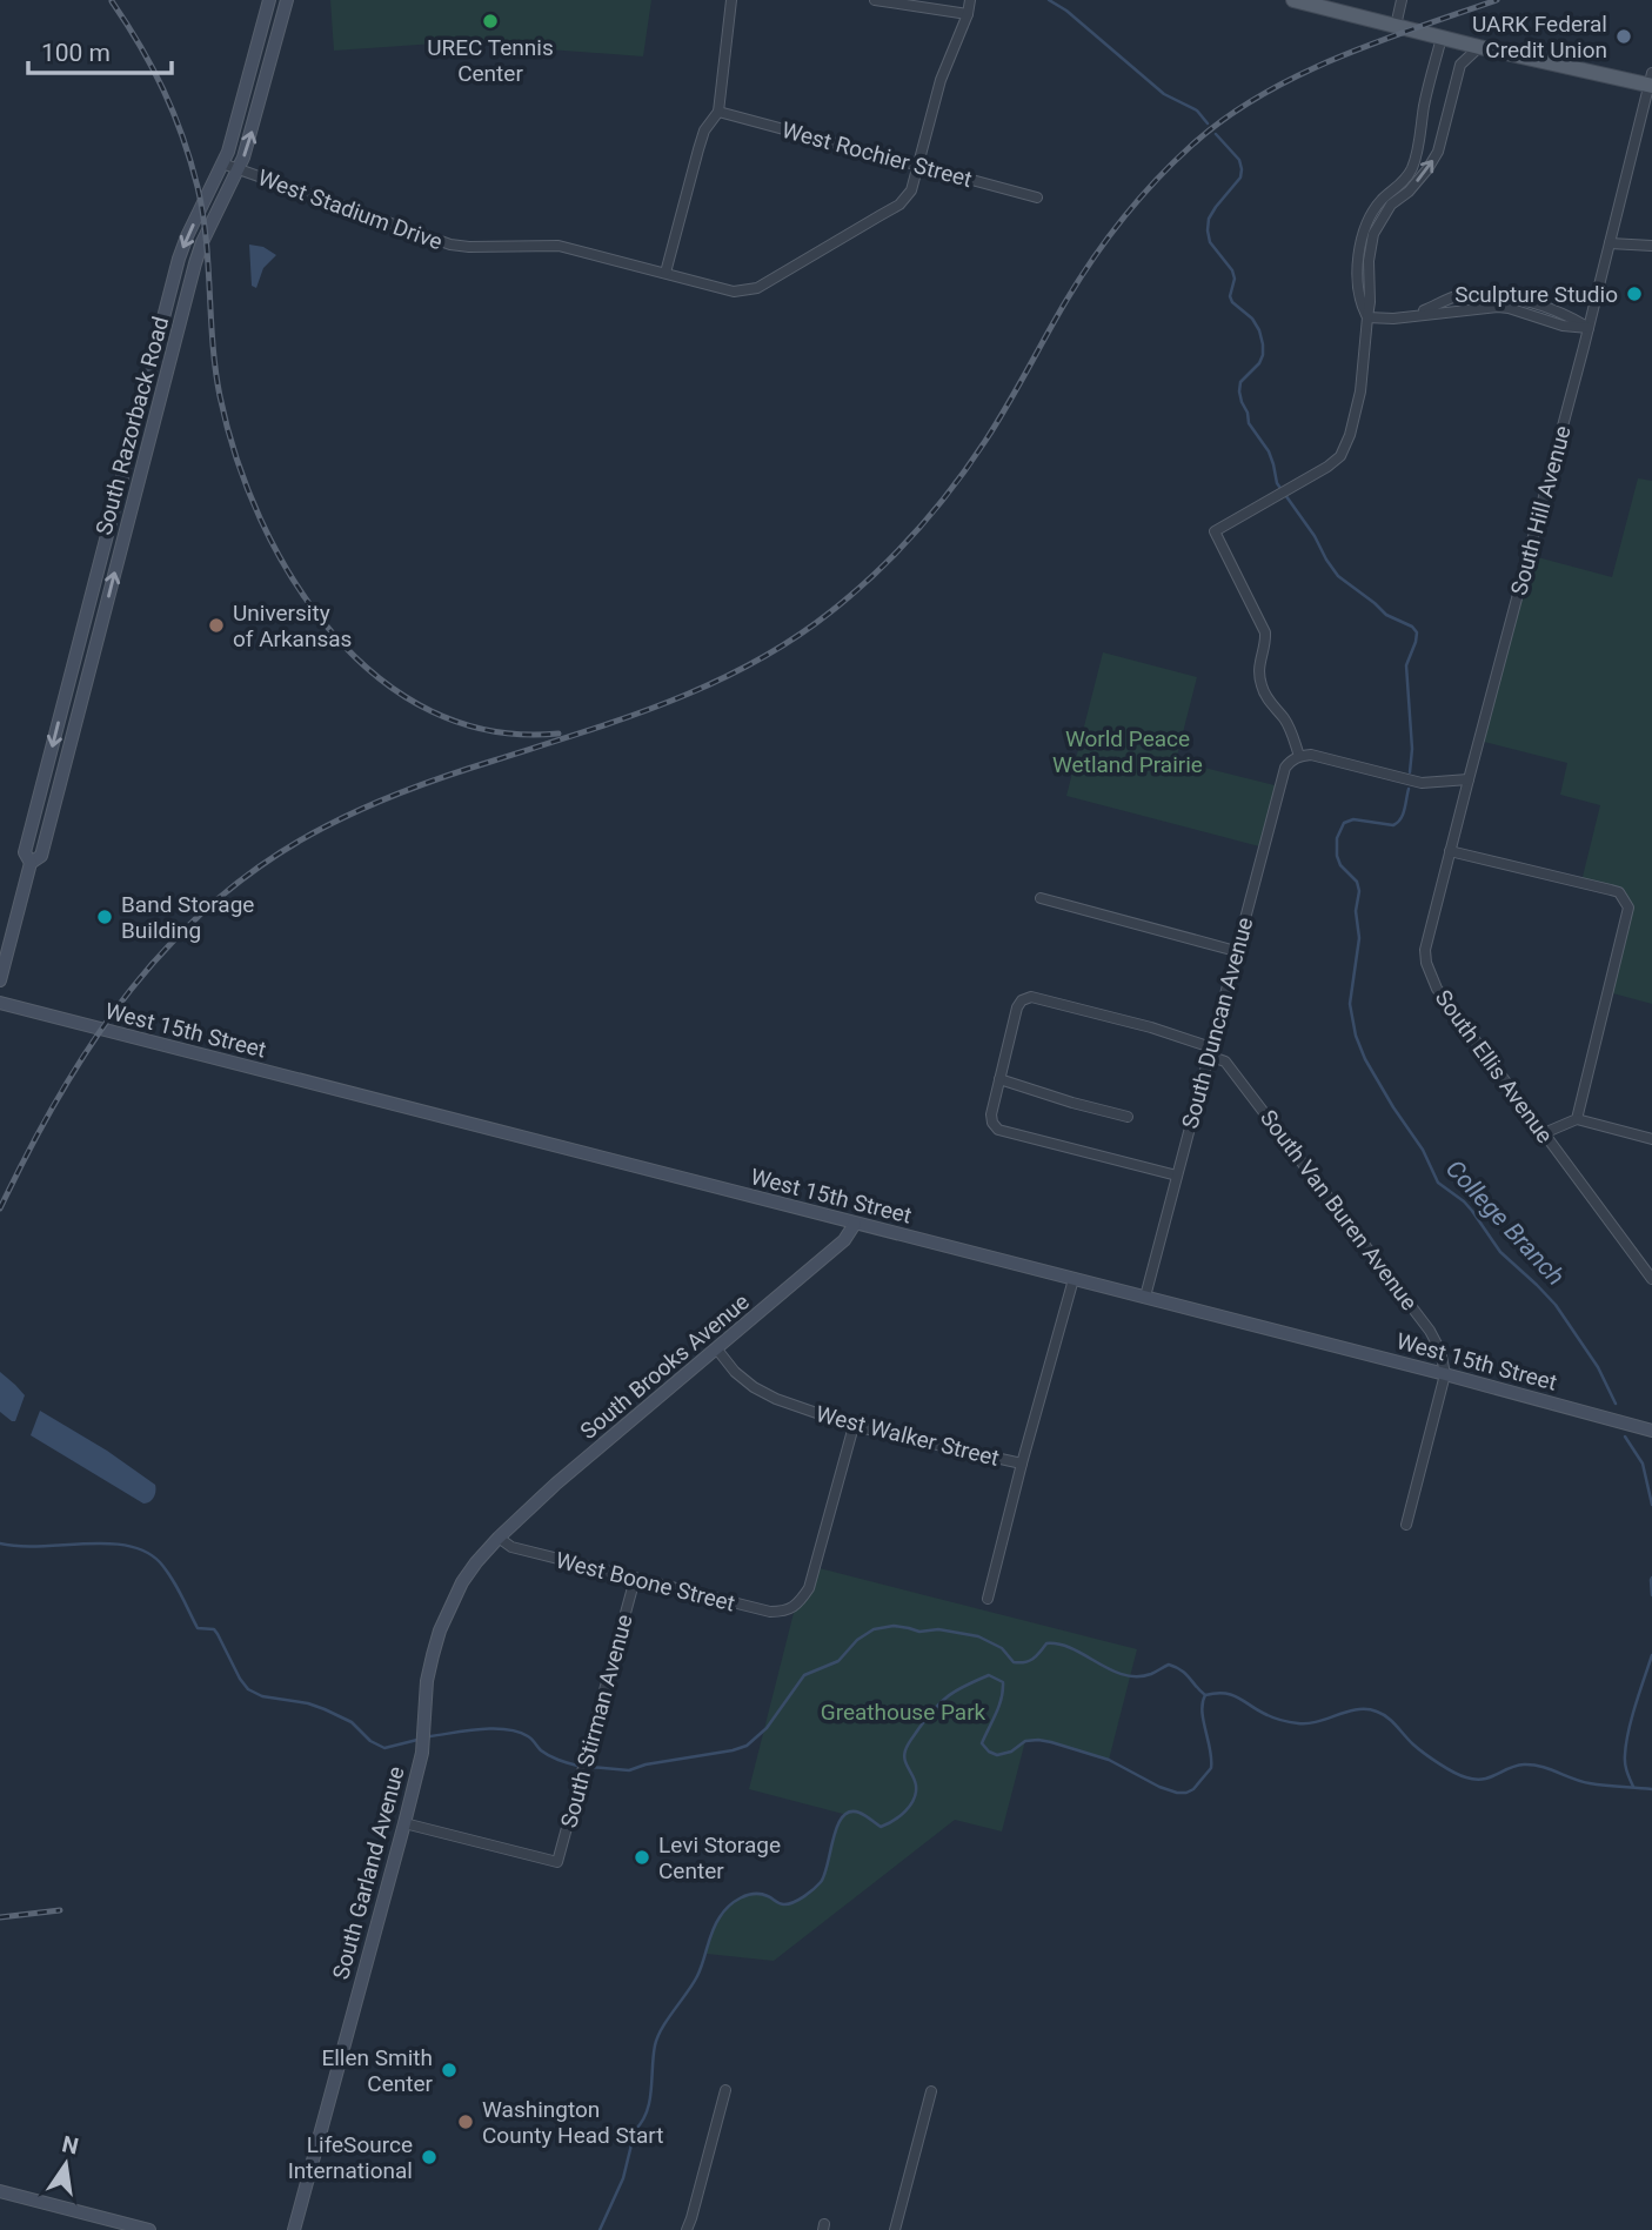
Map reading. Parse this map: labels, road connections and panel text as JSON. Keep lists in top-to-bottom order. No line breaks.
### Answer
{"streets":{"main road":["South Razorback Road","West 15th Street","South Brooks Avenue","South Garland Avenue"],"street":["West Rochier Street","West Stadium Drive","South Hill Avenue","South Duncan Avenue","South Ellis Avenue","South Van Buren Avenue","West Walker Street","West Boone Street","South Stirman Avenue"]},"crossings":[["West Rochier Street","West Stadium Drive"],["West Stadium Drive","South Razorback Road"],["South Hill Avenue","South Ellis Avenue"],["South Duncan Avenue","West 15th Street"],["South Duncan Avenue","South Van Buren Avenue"],["West 15th Street","South Van Buren Avenue"],["West 15th Street","South Brooks Avenue"],["South Brooks Avenue","West Walker Street"],["South Brooks Avenue","West Boone Street"],["South Brooks Avenue","South Garland Avenue"],["West Walker Street","West Boone Street"],["West Boone Street","South Stirman Avenue"],["West Boone Street","South Garland Avenue"],["South Stirman Avenue","South Garland Avenue"]],"water":["College Branch"],"parks":["World Peace Wetland Prairie","Greathouse Park"],"places":["UREC Tennis Center","UARK Federal Credit Union","Sculpture Studio","University of Arkansas","Band Storage Building","Levi Storage Center","Ellen Smith Center","Washington County Head Start","LifeSource International"],"scale_bar":"100 m","north":"top"}
